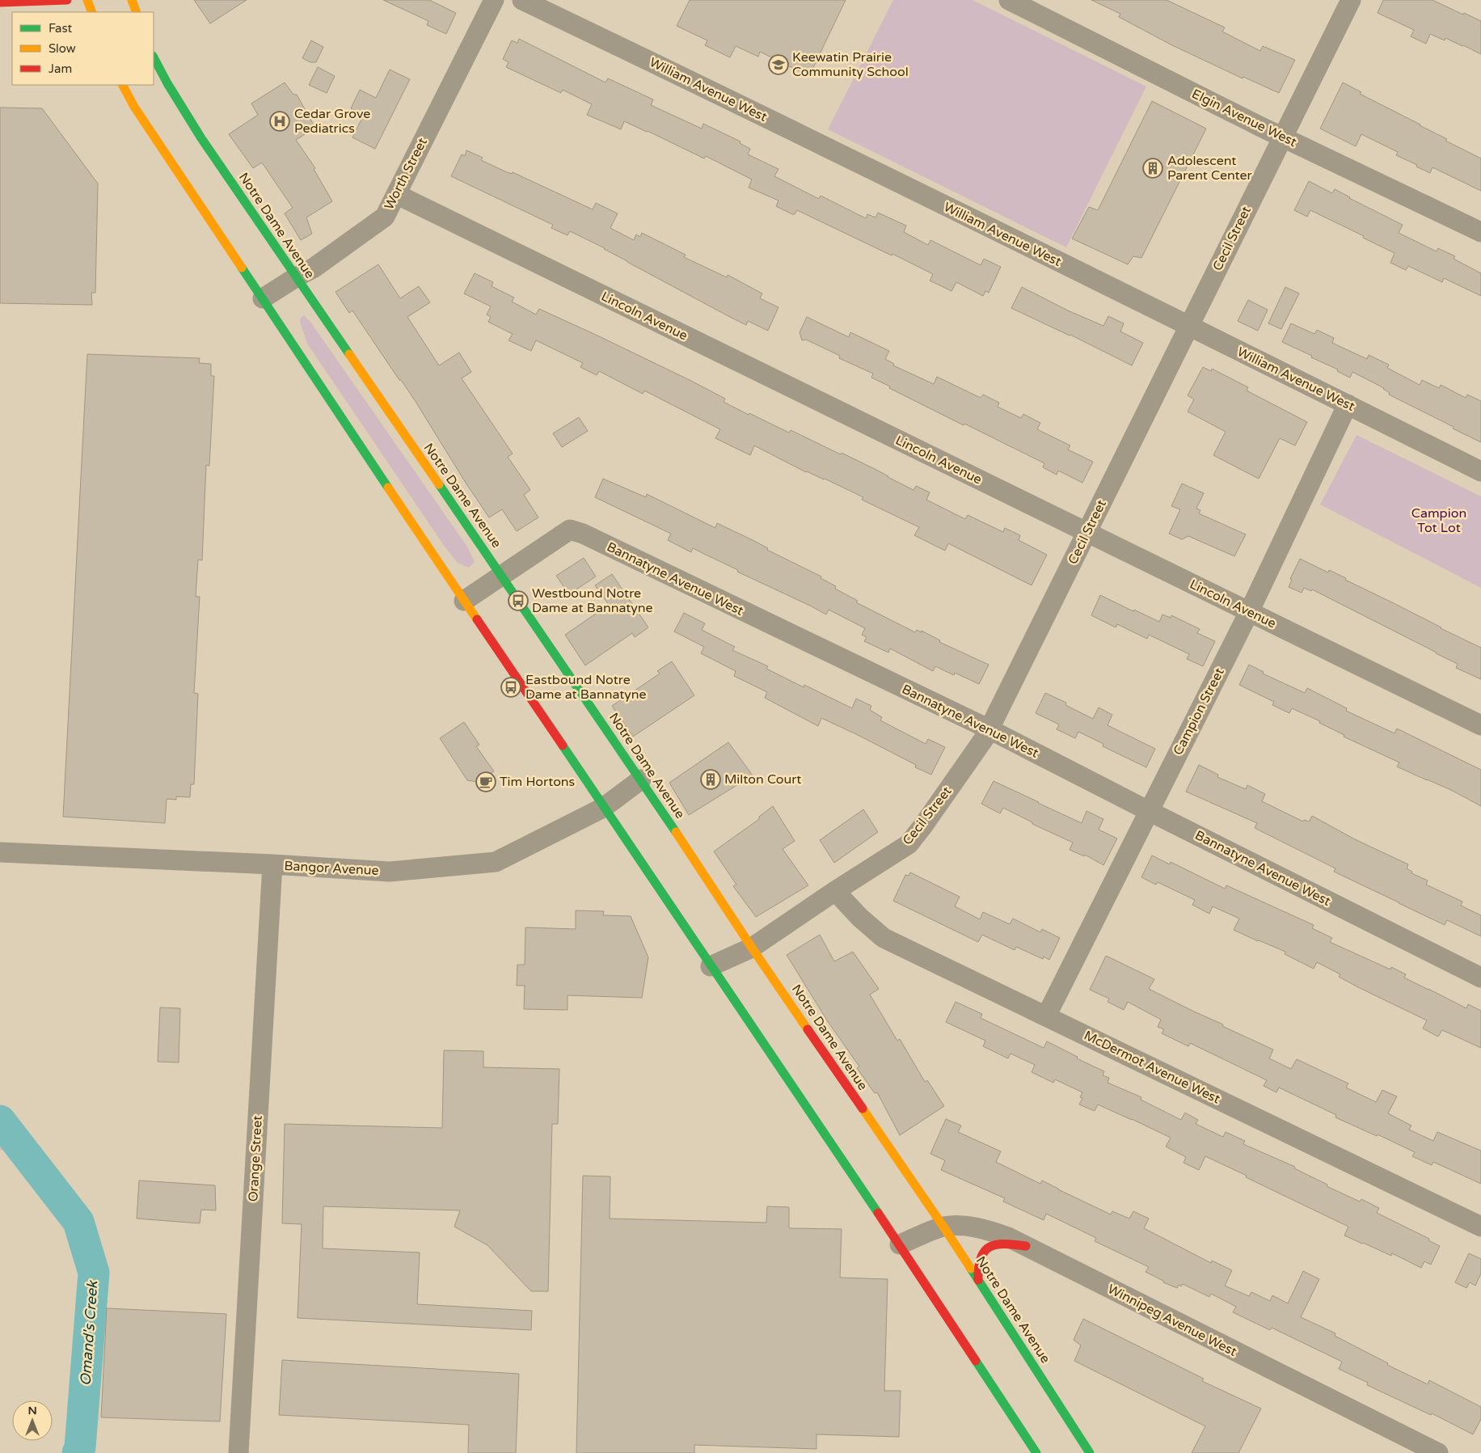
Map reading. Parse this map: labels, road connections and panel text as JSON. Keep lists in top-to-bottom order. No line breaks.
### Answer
{"streets":{"main road":["Notre Dame Avenue"],"street":["William Avenue West","Elgin Avenue West","Worth Street","Cecil Street","Lincoln Avenue","Bannatyne Avenue West","Campion Street","Bangor Avenue","McDermot Avenue West","Orange Street","Winnipeg Avenue West"]},"crossings":[["William Avenue West","Cecil Street"],["William Avenue West","Campion Street"],["Elgin Avenue West","Cecil Street"],["Worth Street","Notre Dame Avenue"],["Worth Street","Lincoln Avenue"],["Notre Dame Avenue","Cecil Street"],["Notre Dame Avenue","Bannatyne Avenue West"],["Notre Dame Avenue","Bangor Avenue"],["Notre Dame Avenue","Winnipeg Avenue West"],["Cecil Street","Lincoln Avenue"],["Cecil Street","Bannatyne Avenue West"],["Cecil Street","McDermot Avenue West"],["Lincoln Avenue","Campion Street"],["Bannatyne Avenue West","Campion Street"],["Campion Street","McDermot Avenue West"],["Bangor Avenue","Orange Street"]],"water":["Omand's Creek"],"parks":["Campion Tot Lot"],"places":{"school or university":["Keewatin Prairie Community School"],"hospital":["Cedar Grove Pediatrics"],"building":["Adolescent Parent Center","Milton Court"],"bus stop":["Westbound Notre Dame at Bannatyne","Eastbound Notre Dame at Bannatyne"],"cafe":["Tim Hortons"]},"legend":["Fast","Slow","Jam"],"north":"top"}
